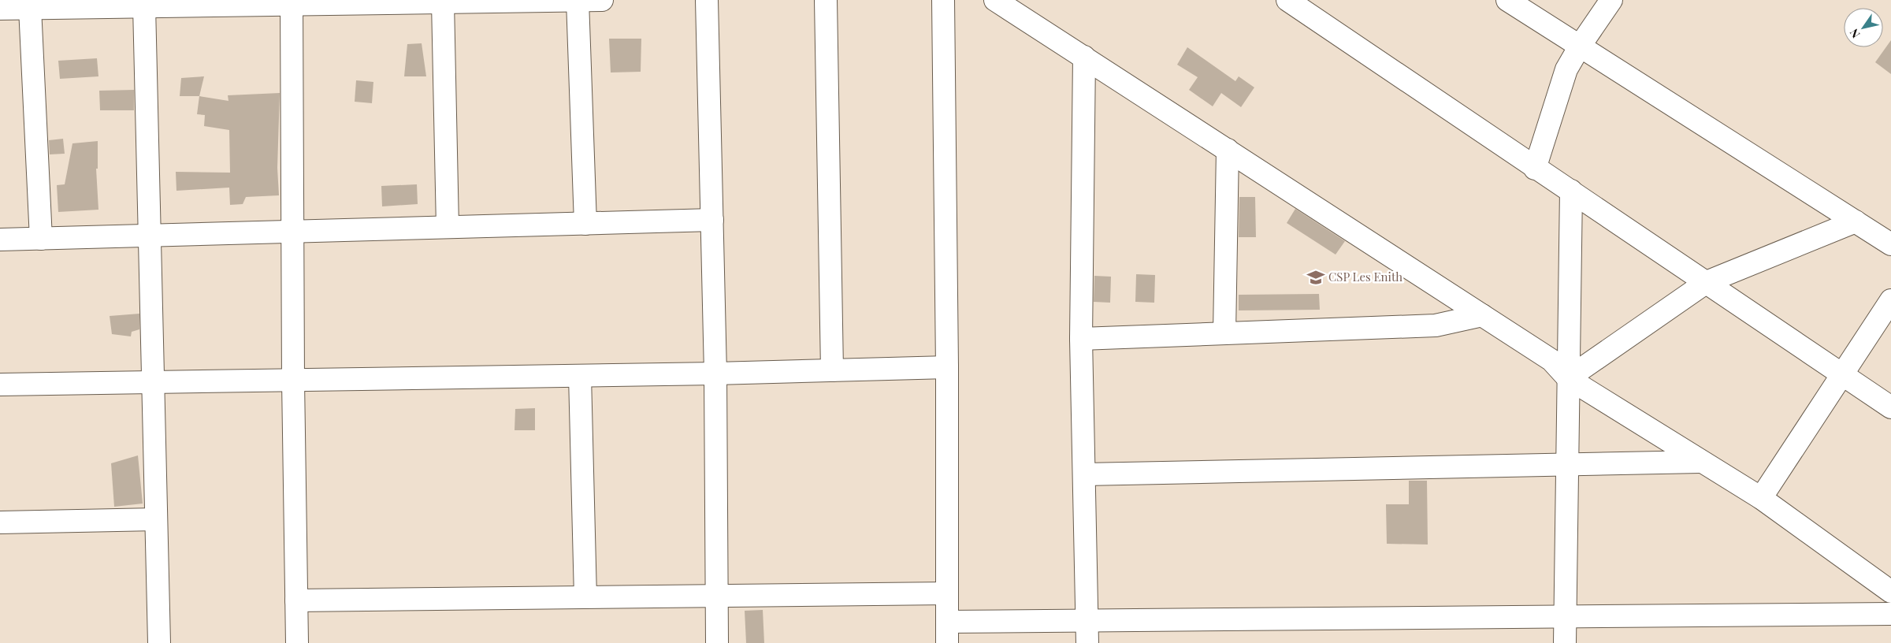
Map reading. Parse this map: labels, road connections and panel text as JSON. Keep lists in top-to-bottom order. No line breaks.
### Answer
{"places":{"school or university":["CSP Les Enith"]},"north":"bottom left"}
